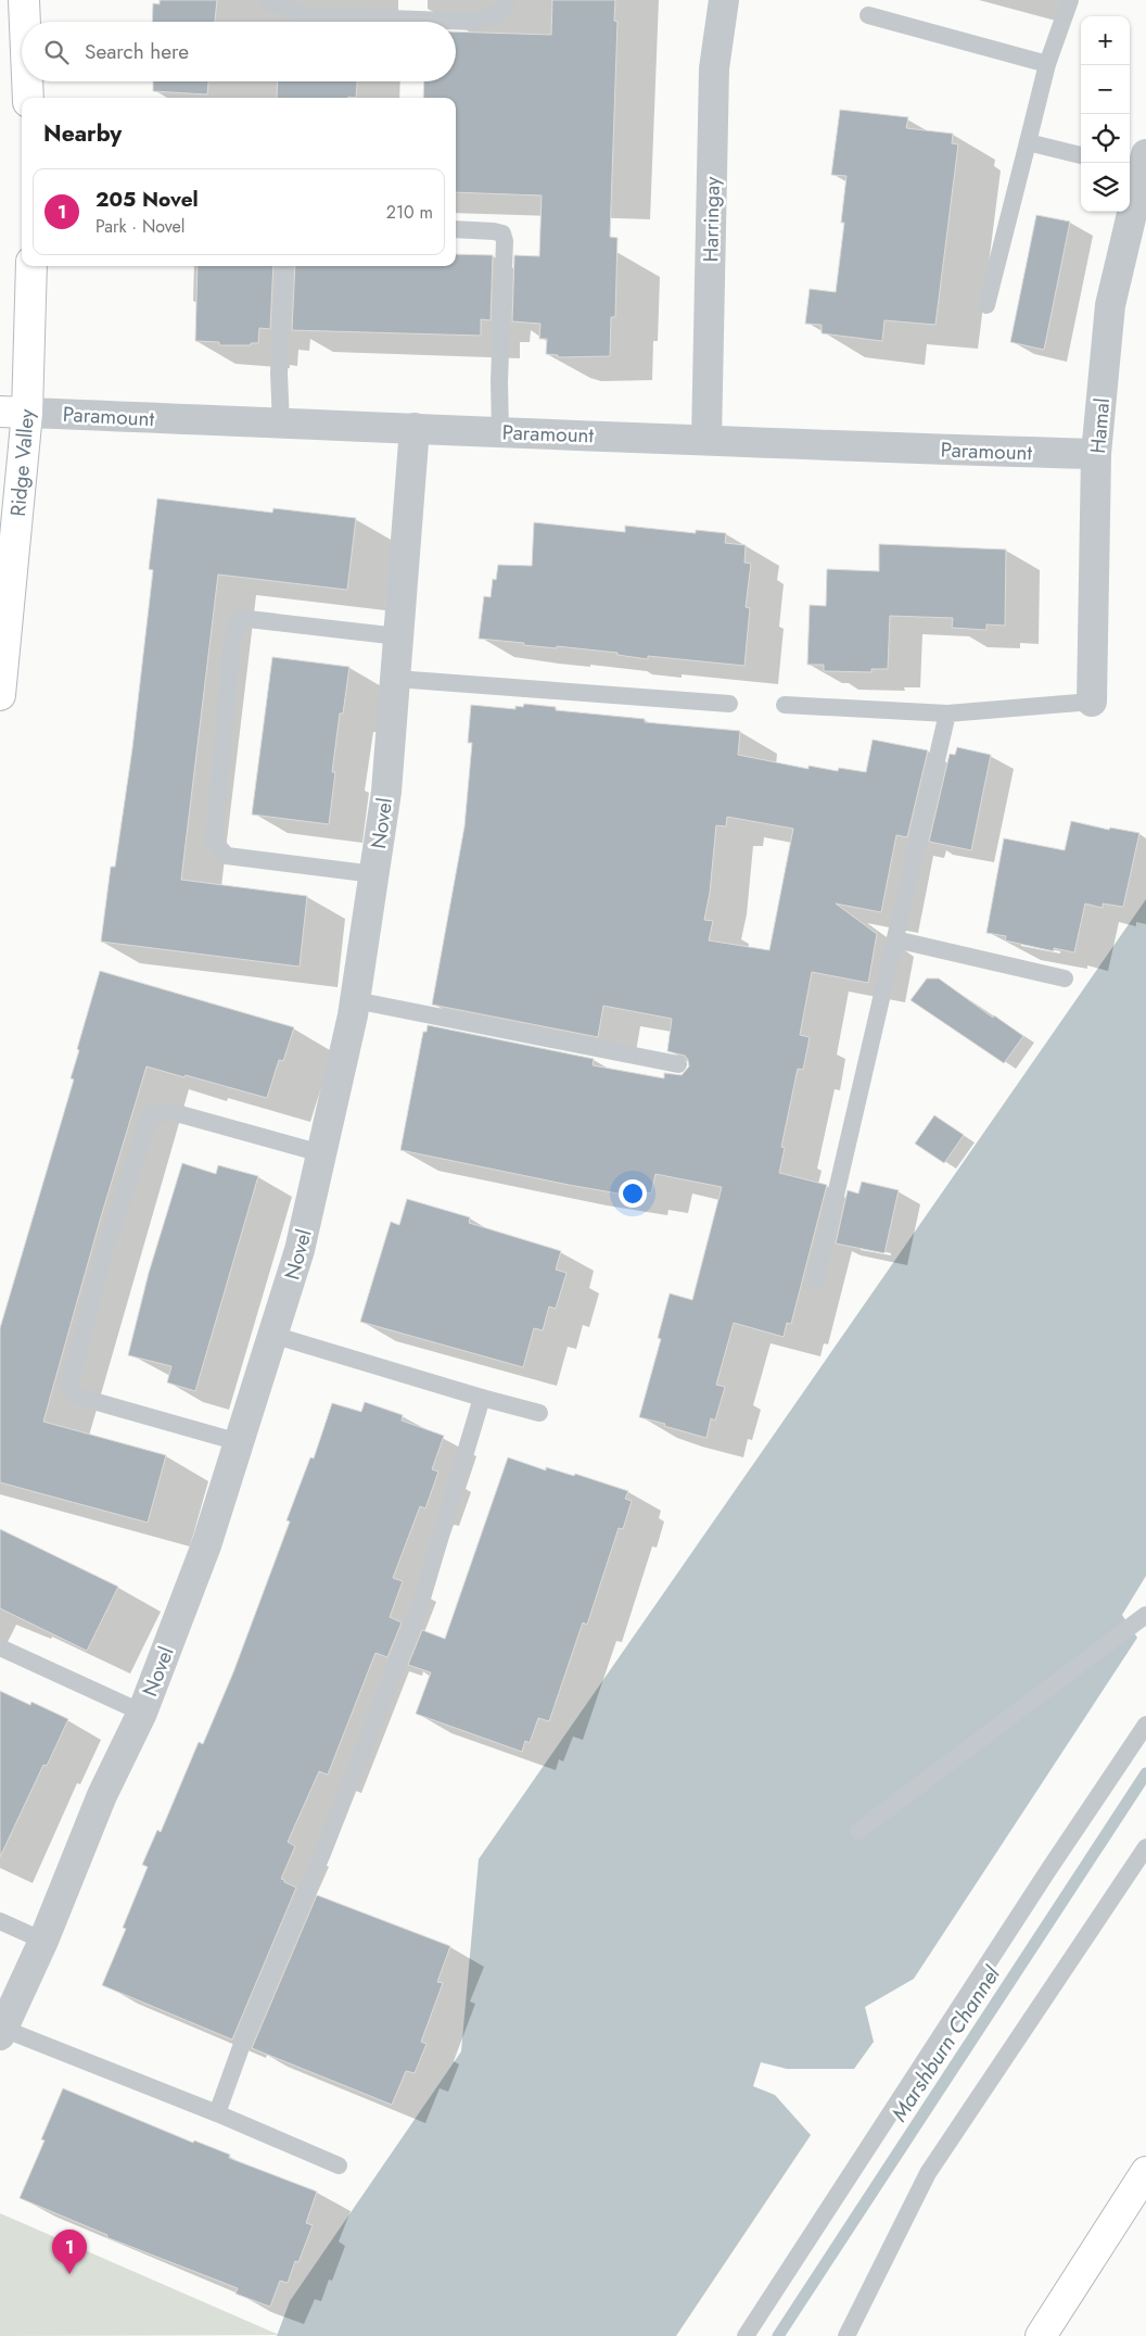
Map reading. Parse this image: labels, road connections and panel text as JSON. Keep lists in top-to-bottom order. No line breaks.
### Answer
{"streets":{"main road":["Ridge Valley"],"street":["Harringay","Paramount","Hamal","Novel"]},"crossings":[["Harringay","Paramount"],["Paramount","Hamal"],["Paramount","Ridge Valley"],["Paramount","Novel"]],"water":["Marshburn Channel"],"page":{"map_buttons":["+","−"],"search":"Search here","heading":"Nearby","list":[{"mark":"1","name":"205 Novel","note":"Park · Novel","value":"210 m"}],"pins":"1"}}
